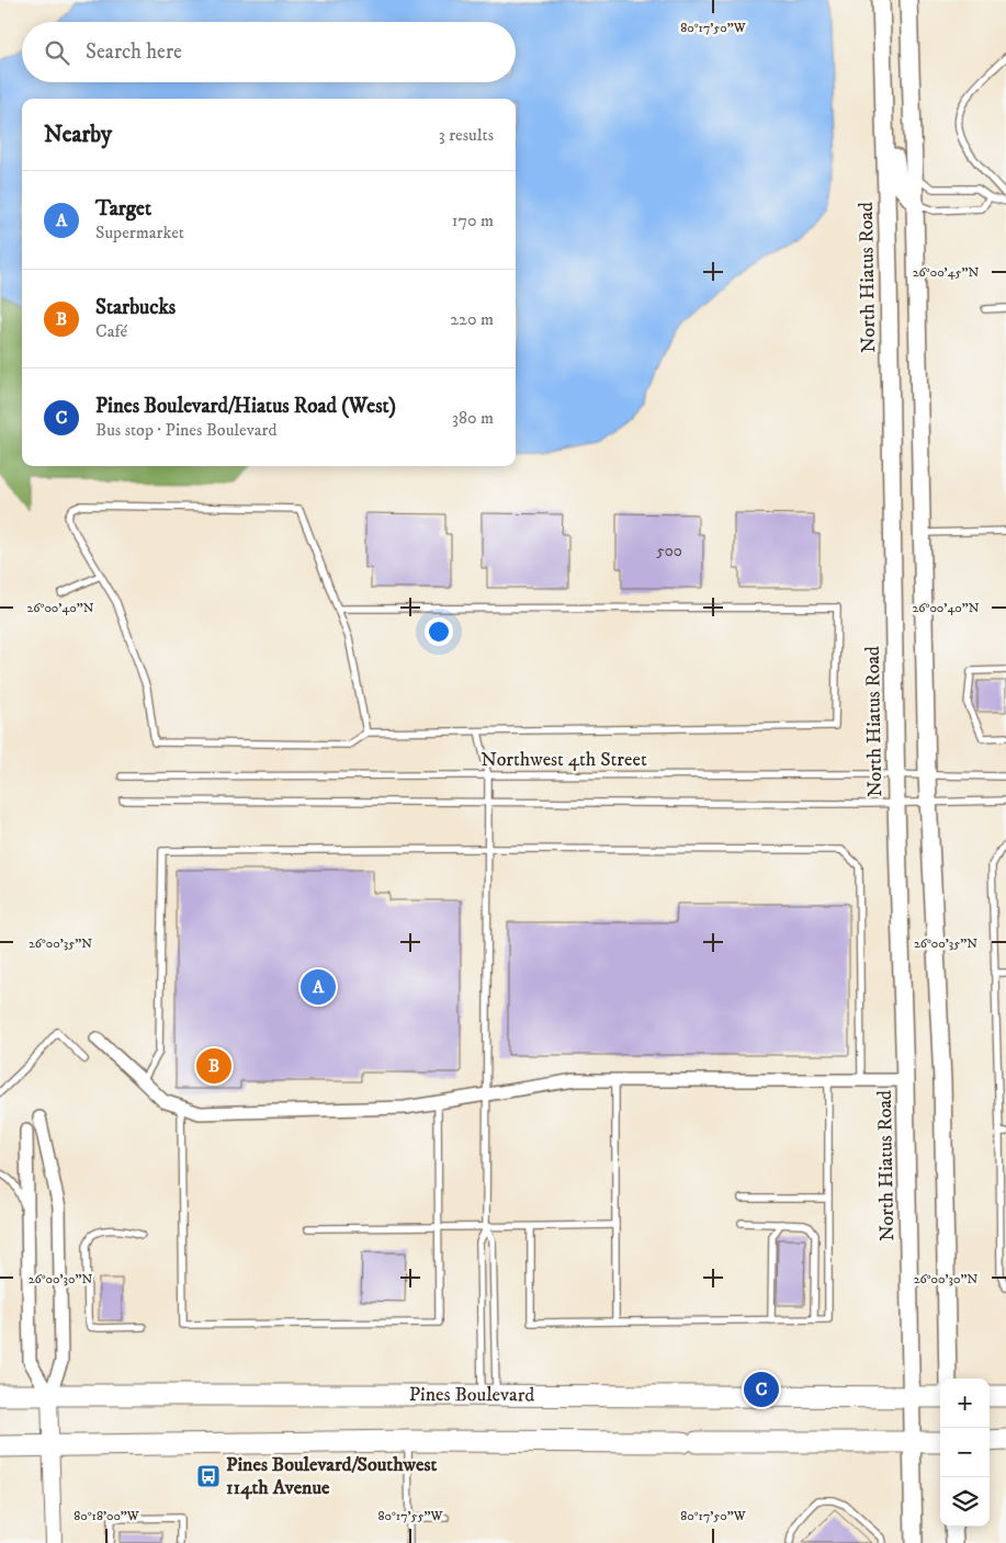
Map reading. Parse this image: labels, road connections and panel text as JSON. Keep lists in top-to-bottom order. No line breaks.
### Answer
{"streets":{"highway":["Pines Boulevard"],"main road":["North Hiatus Road"],"lane":["Northwest 4th Street"]},"crossings":[["North Hiatus Road","Northwest 4th Street"],["North Hiatus Road","Pines Boulevard"]],"places":{"bus stop":["Pines Boulevard/Southwest 114th Avenue"]},"house_numbers":["500"],"page":{"search":"Search here","heading":["Nearby","3 results"],"list":[{"mark":"A","name":"Target","note":"Supermarket","value":"170 m"},{"mark":"B","name":"Starbucks","note":"Café","value":"220 m"},{"mark":"C","name":"Pines Boulevard/Hiatus Road (West)","note":"Bus stop · Pines Boulevard","value":"380 m"}],"pins":["A","B","C"],"map_buttons":["+","−"]},"coordinates":["80°17'50\"W","26°00'45\"N","26°00'40\"N","26°00'35\"N","26°00'30\"N","80°18'00\"W","80°17'55\"W"]}
